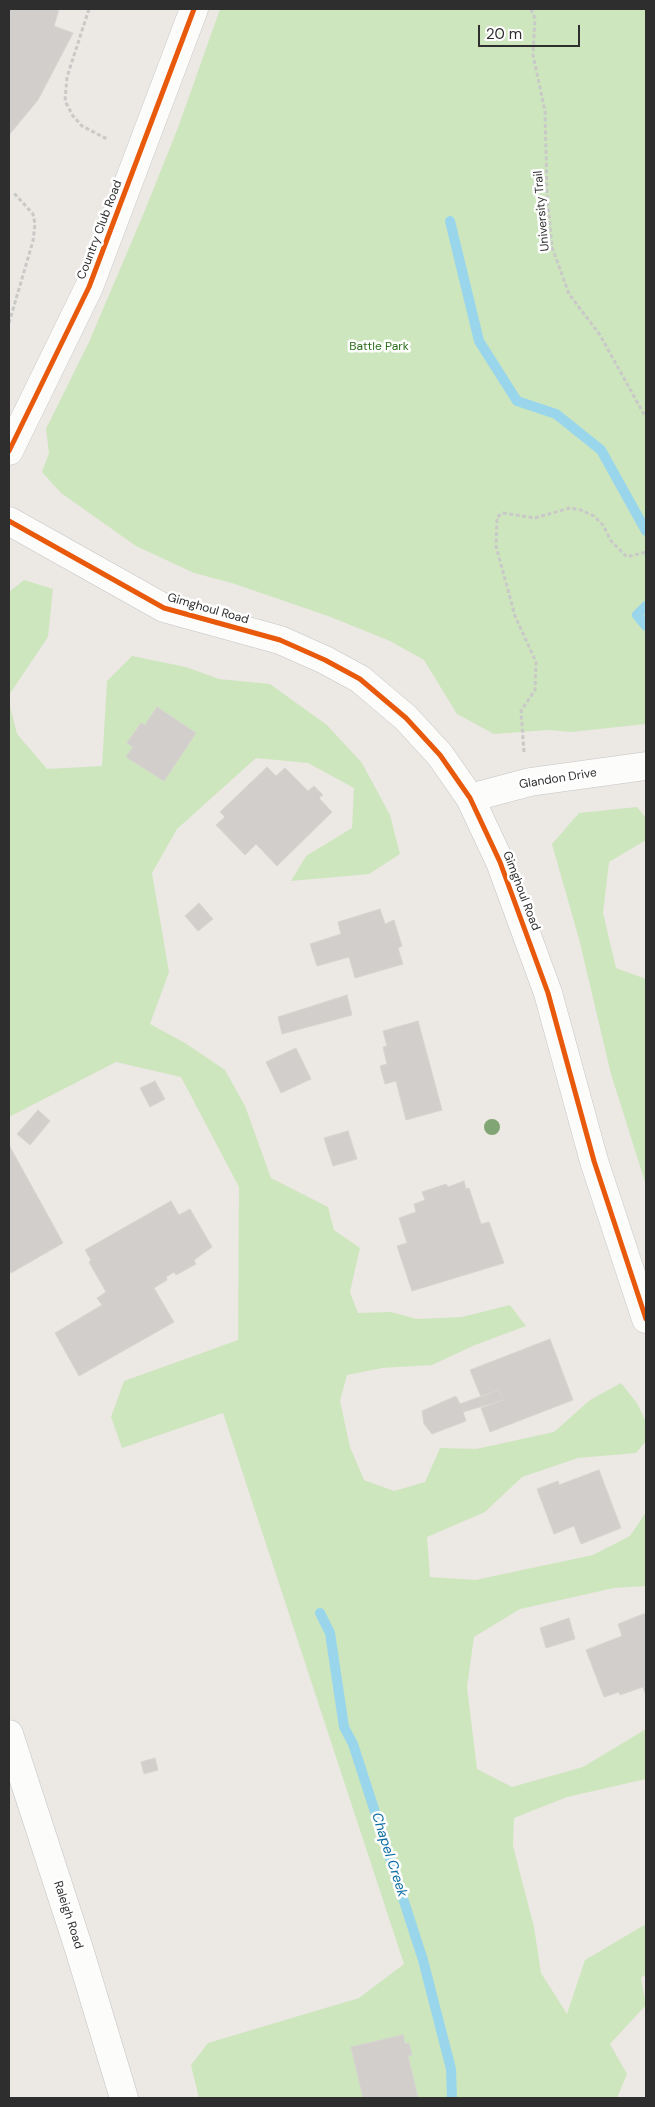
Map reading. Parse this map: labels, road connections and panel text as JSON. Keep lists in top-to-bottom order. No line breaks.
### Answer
{"streets":{"street":["Country Club Road","Gimghoul Road","Glandon Drive","Raleigh Road"],"path":["University Trail"]},"crossings":[["Gimghoul Road","Glandon Drive"]],"water":["Chapel Creek"],"parks":["Battle Park"],"scale_bar":"20 m"}
